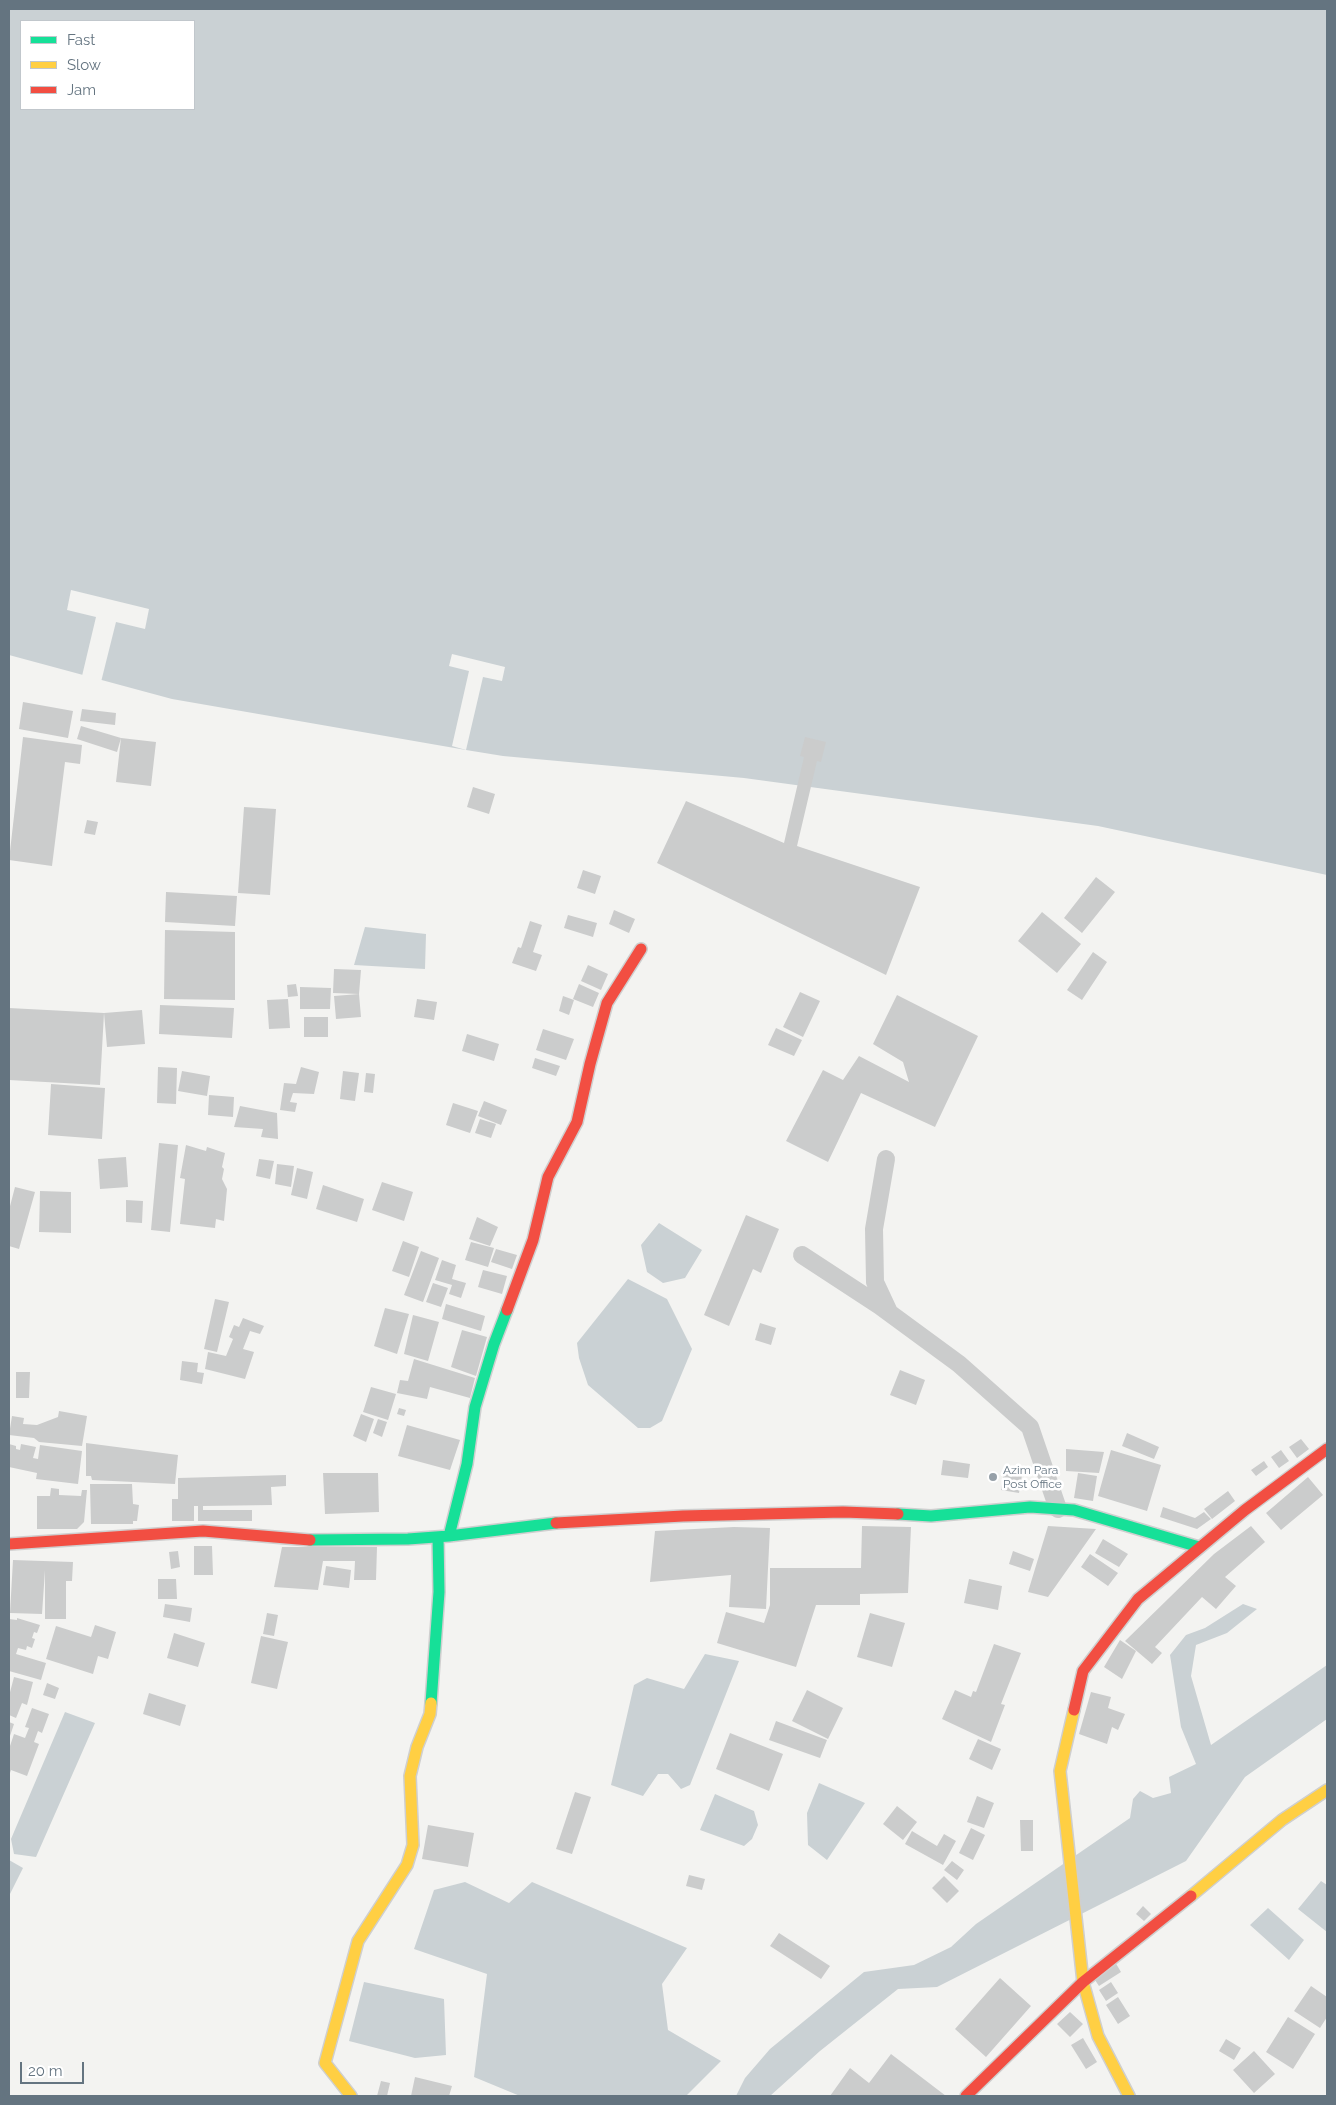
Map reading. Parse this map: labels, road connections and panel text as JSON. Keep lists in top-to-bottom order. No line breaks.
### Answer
{"places":["Azim Para Post Office"],"legend":["Fast","Slow","Jam"],"scale_bar":"20 m"}
